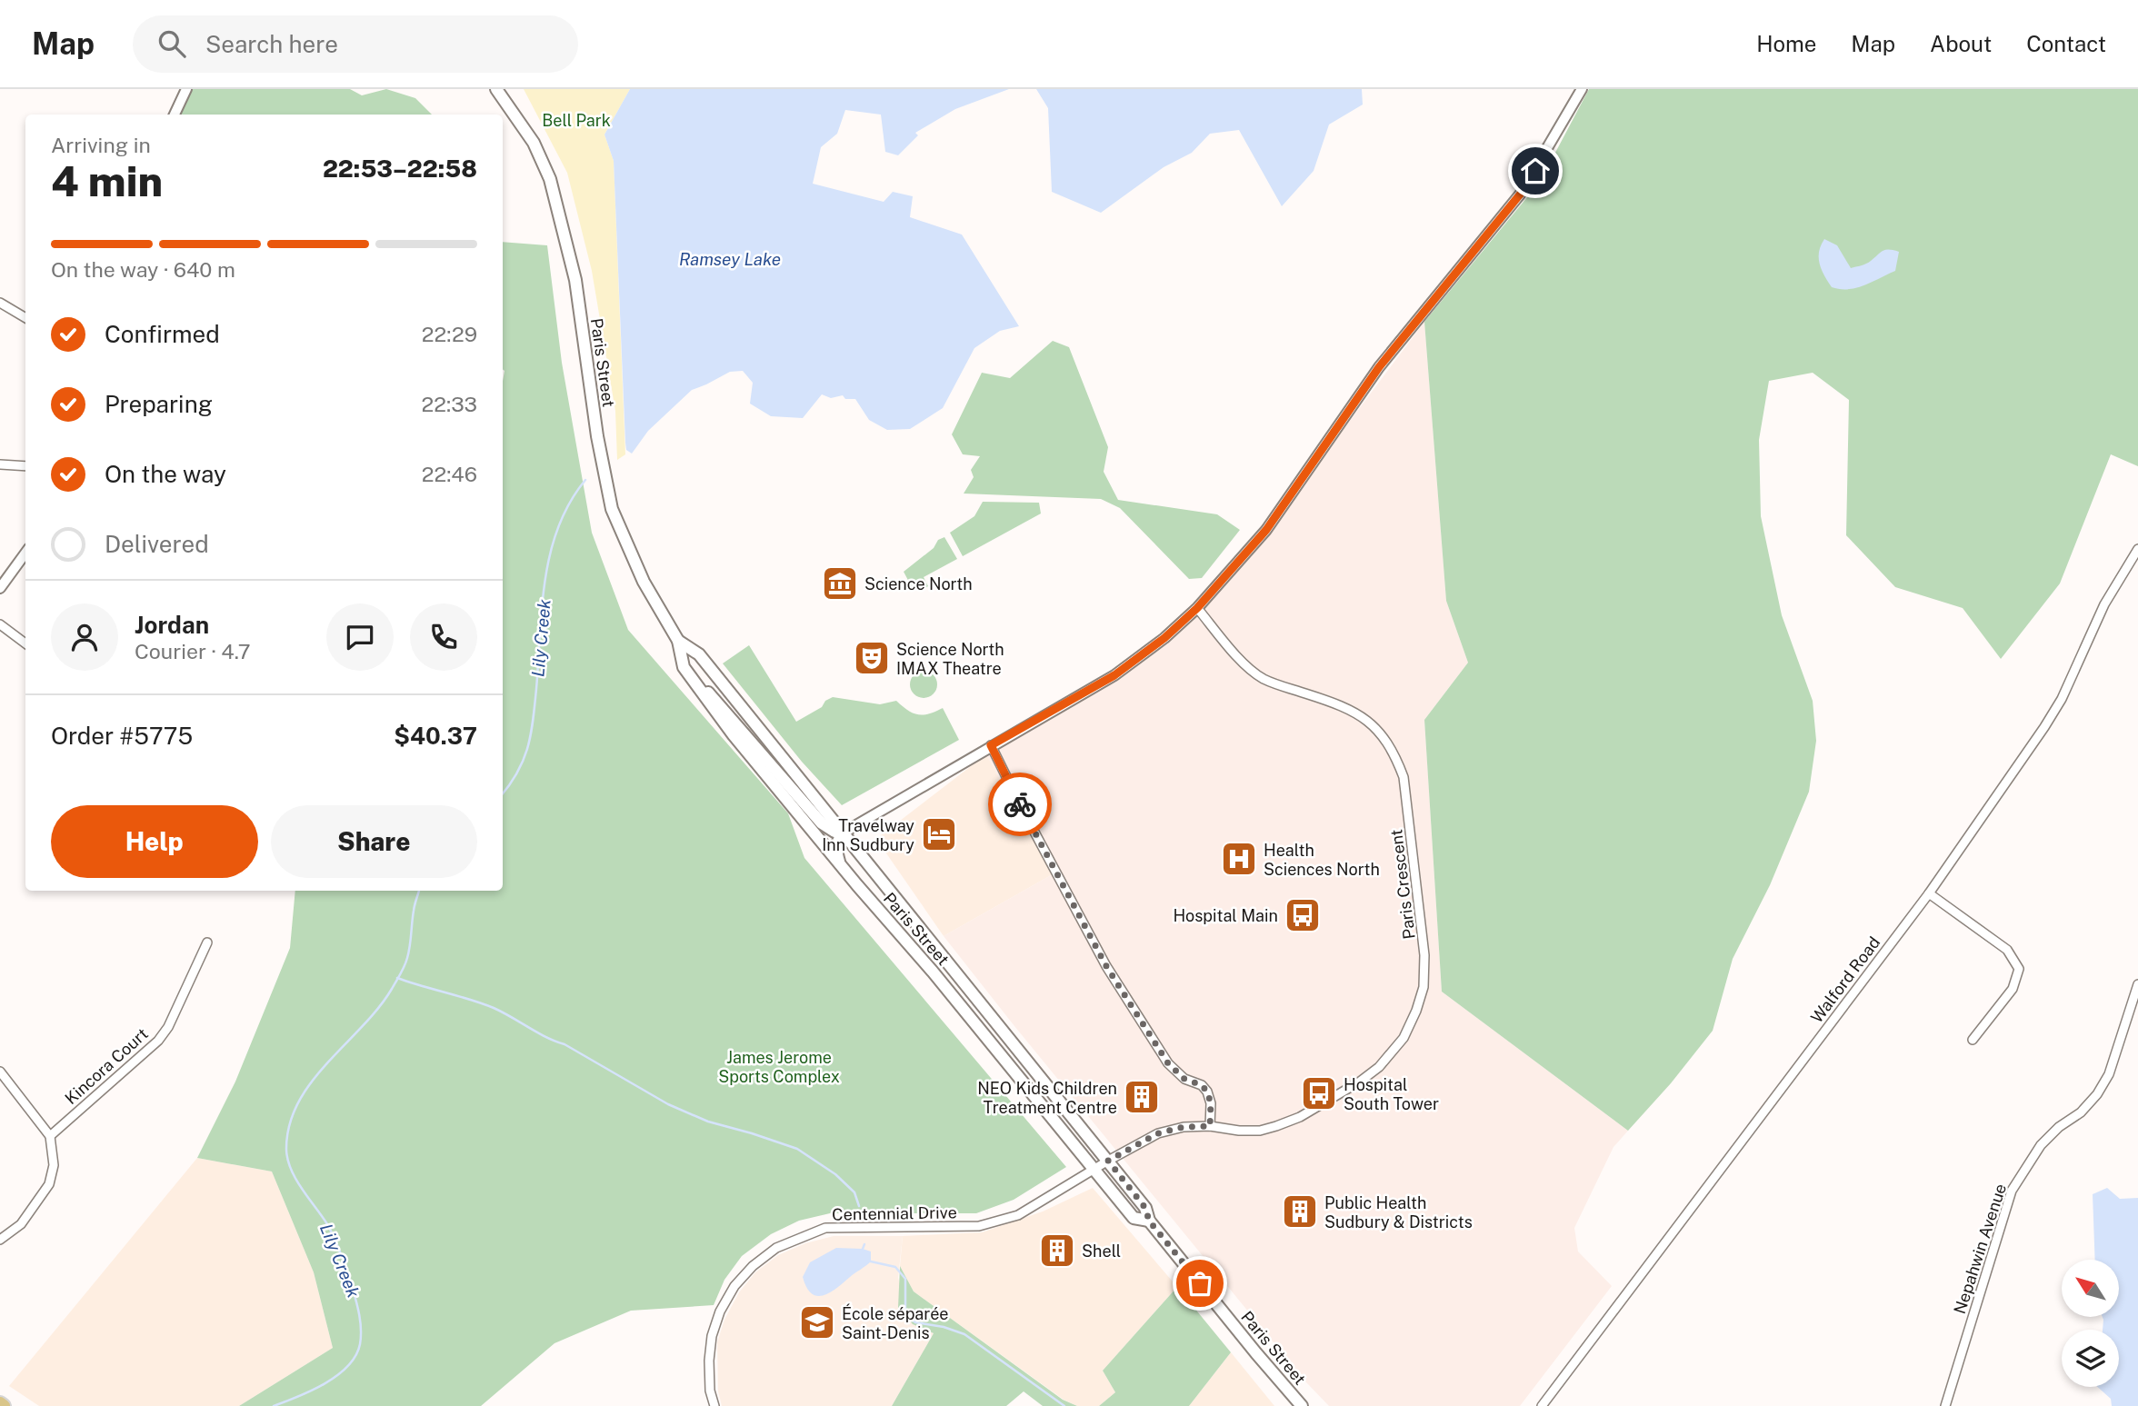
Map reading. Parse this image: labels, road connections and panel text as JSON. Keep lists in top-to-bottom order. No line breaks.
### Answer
{"streets":{"main road":["Paris Street"],"street":["Paris Crescent","Walford Road","Kincora Court","Centennial Drive","Nepahwin Avenue"]},"crossings":[["Paris Street","Paris Crescent"],["Paris Street","Centennial Drive"],["Paris Crescent","Centennial Drive"]],"water":["Ramsey Lake","Lily Creek"],"parks":["Bell Park","James Jerome Sports Complex"],"places":{"museum":["Science North"],"theatre":["Science North IMAX Theatre"],"hotel":["Travelway Inn Sudbury"],"hospital":["Health Sciences North"],"bus stop":["Hospital Main","Hospital South Tower"],"building":["NEO Kids Children Treatment Centre","Public Health Sudbury & Districts","Shell"],"school or university":["École séparée Saint-Denis"]},"north":"top left","page":{"header":"Map","search":"Search here","nav":["Home","Map","About","Contact"],"heading":["4 min","Arriving in","22:53–22:58"],"panel":["Jordan","Courier · 4.7","Order #5775","$40.37"],"bar":"On the way · 640 m","list":[["Confirmed","22:29"],["Preparing","22:33"],["On the way","22:46"],"Delivered"],"buttons":["Help","Share"]}}
